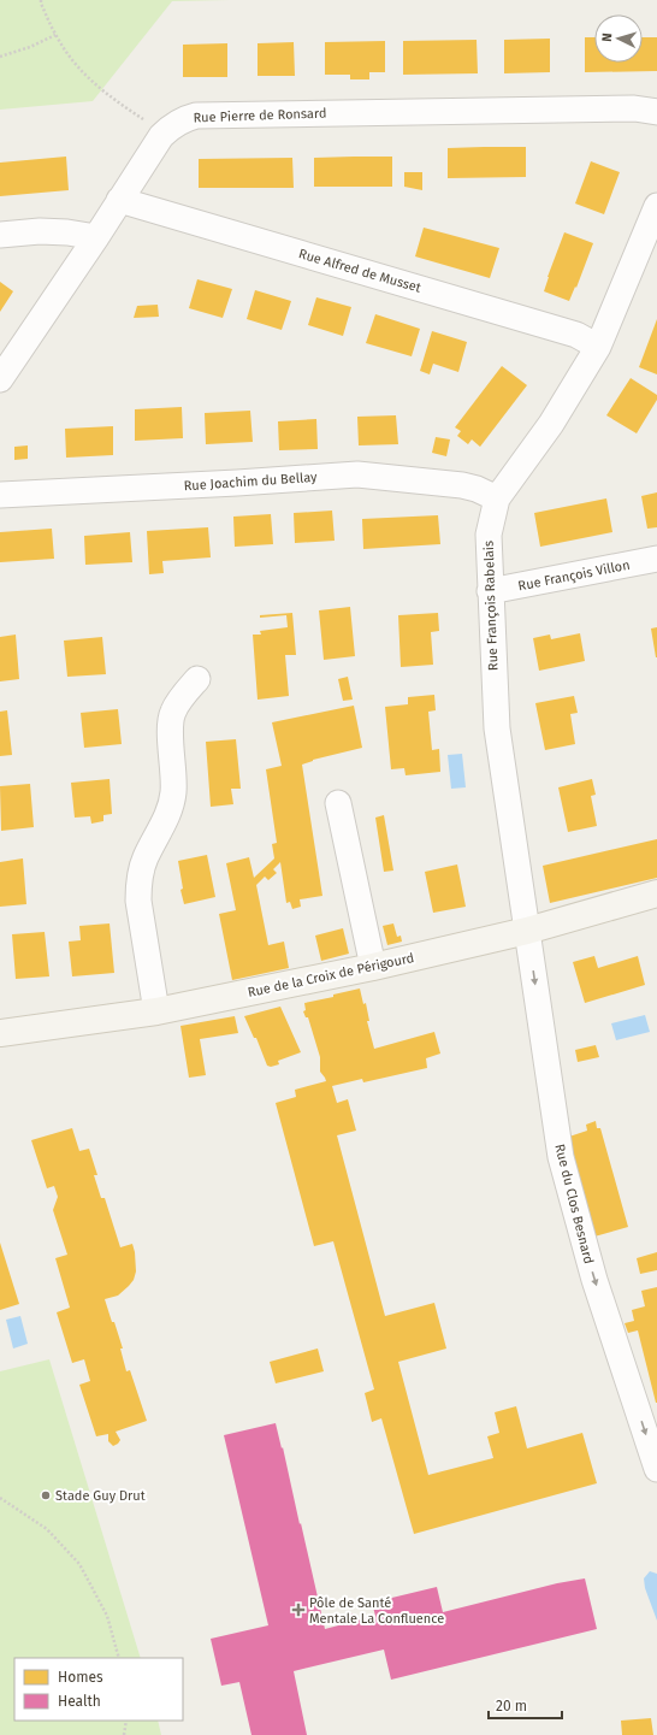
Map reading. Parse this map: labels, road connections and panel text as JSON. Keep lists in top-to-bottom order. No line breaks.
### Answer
{"streets":{"street":["Rue Pierre de Ronsard","Rue Alfred de Musset","Rue Joachim du Bellay","Rue François Villon","Rue François Rabelais","Rue de la Croix de Périgourd","Rue du Clos Besnard"]},"crossings":[["Rue Pierre de Ronsard","Rue Alfred de Musset"],["Rue Alfred de Musset","Rue François Rabelais"],["Rue Joachim du Bellay","Rue François Rabelais"],["Rue François Villon","Rue François Rabelais"],["Rue François Rabelais","Rue de la Croix de Périgourd"],["Rue François Rabelais","Rue du Clos Besnard"],["Rue de la Croix de Périgourd","Rue du Clos Besnard"]],"one_way":["Rue du Clos Besnard"],"places":{"other":["Stade Guy Drut"],"health":["Pôle de Santé Mentale La Confluence"]},"legend":["Homes","Health"],"scale_bar":"20 m","north":"left"}
